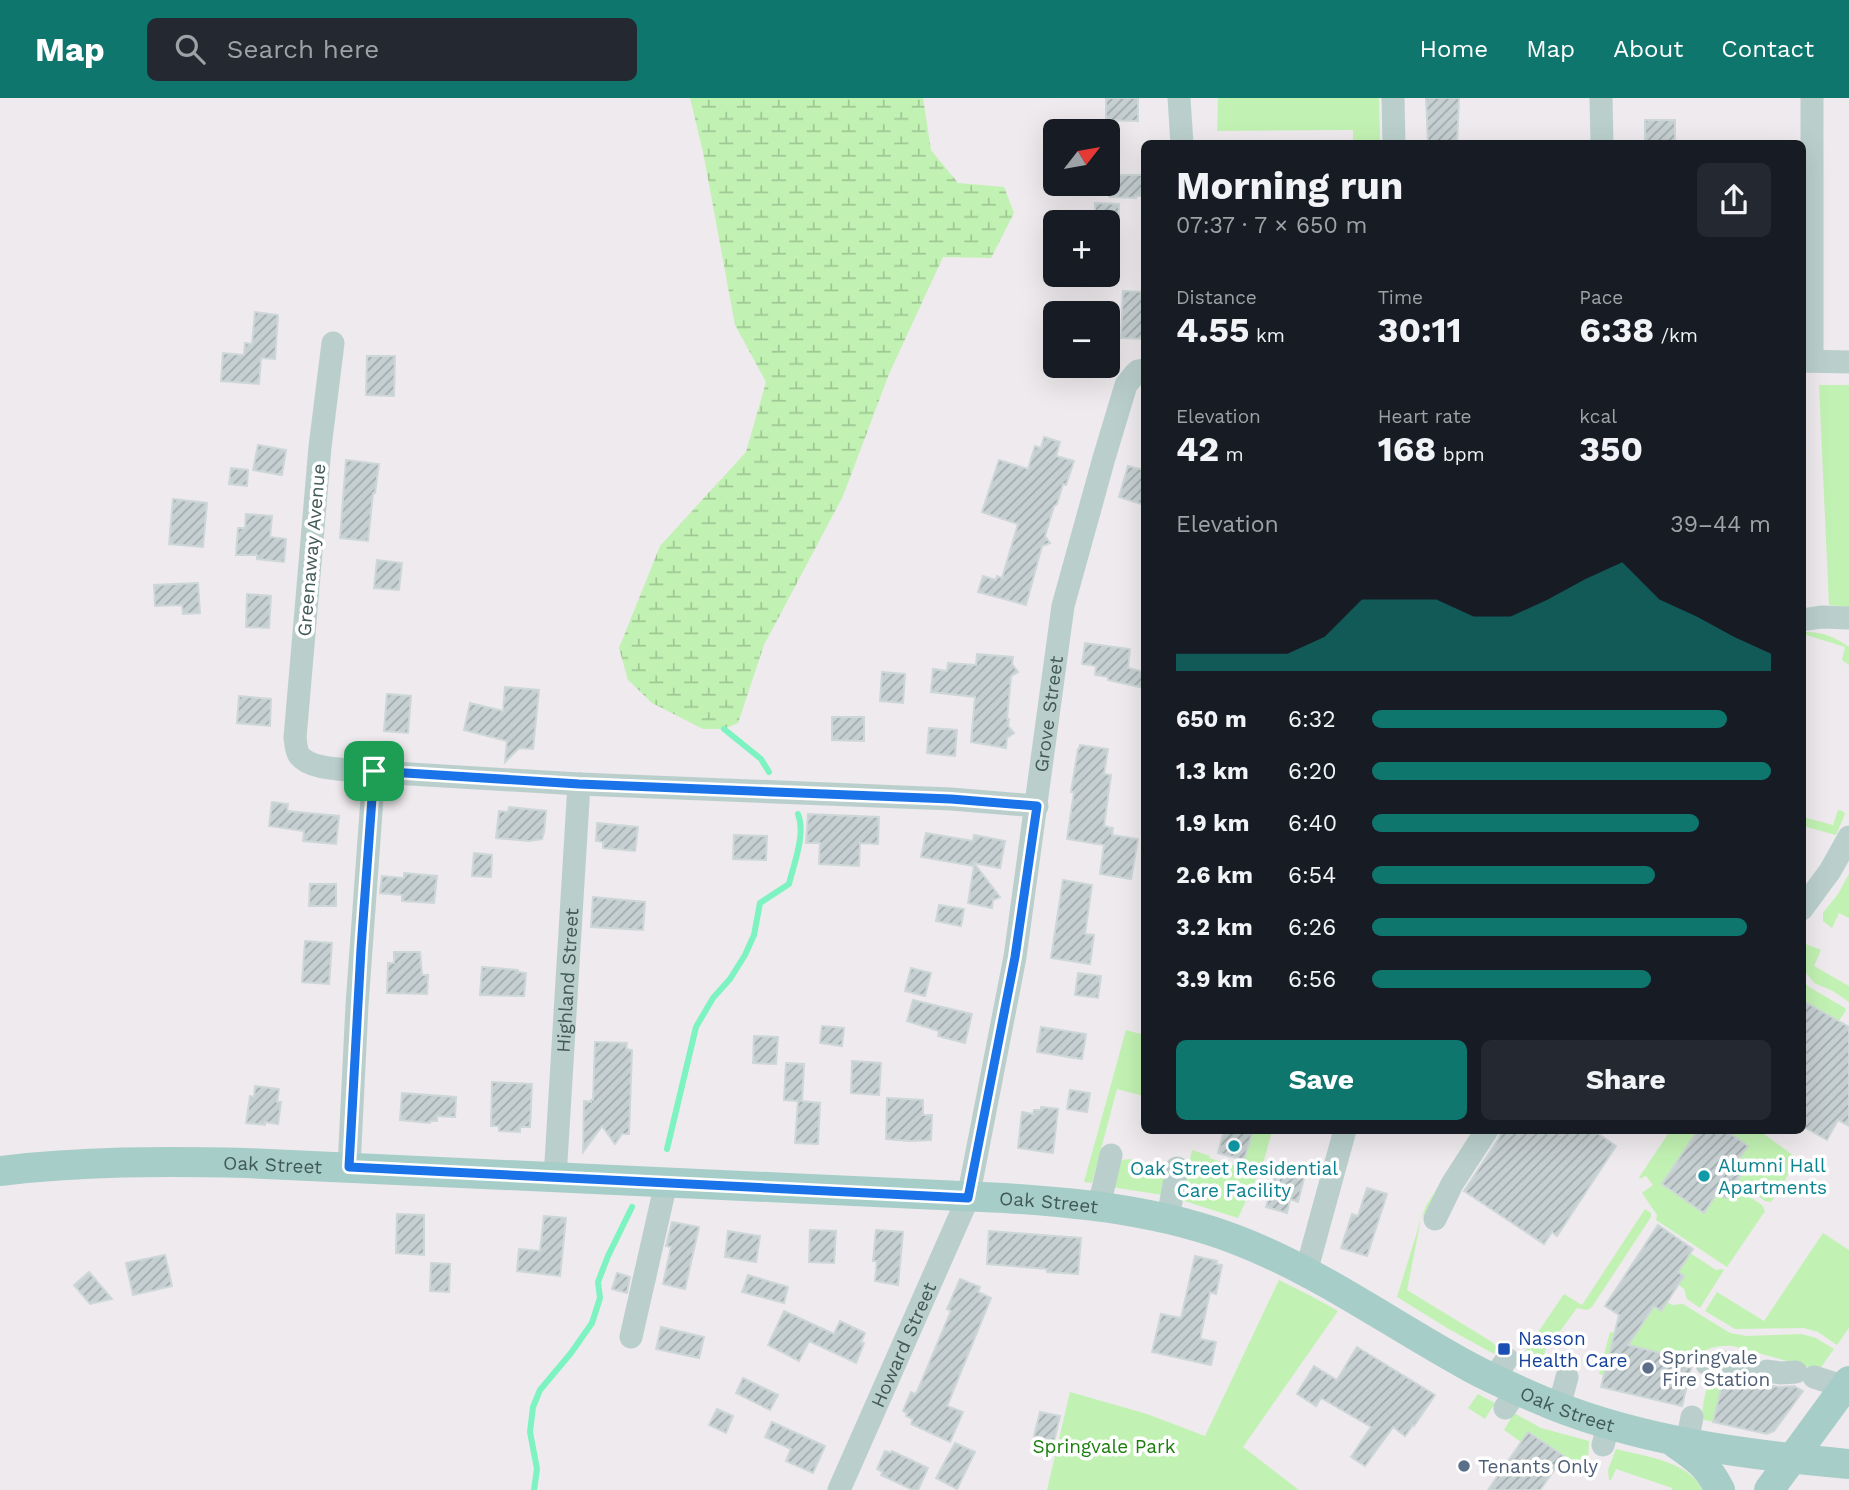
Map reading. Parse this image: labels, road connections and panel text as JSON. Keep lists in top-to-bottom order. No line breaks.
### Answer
{"streets":{"main road":["Oak Street"],"street":["Greenaway Avenue","Grove Street","Highland Street","Howard Street"]},"crossings":[["Grove Street","Oak Street"],["Grove Street","Howard Street"],["Highland Street","Oak Street"],["Oak Street","Howard Street"]],"parks":["Springvale Park"],"places":{"other":["Oak Street Residential Care Facility","Alumni Hall Apartments","Springvale Fire Station","Tenants Only"],"transit":["Nasson Health Care"]},"north":"top right","page":{"header":"Map","search":"Search here","nav":["Home","Map","About","Contact"],"map_buttons":["+","−"],"heading":["Morning run","07:37 · 7 × 650 m"],"stats":[["Distance","4.55 km"],["Time","30:11"],["Pace","6:38 /km"],["Elevation","42 m"],["Heart rate","168 bpm"],["kcal","350"]],"chart":["Elevation","39–44 m"],"list":[{"name":"650 m","note":"6:32"},{"name":"1.3 km","note":"6:20"},{"name":"1.9 km","note":"6:40"},{"name":"2.6 km","note":"6:54"},{"name":"3.2 km","note":"6:26"},{"name":"3.9 km","note":"6:56"}],"buttons":["Save","Share"]}}
